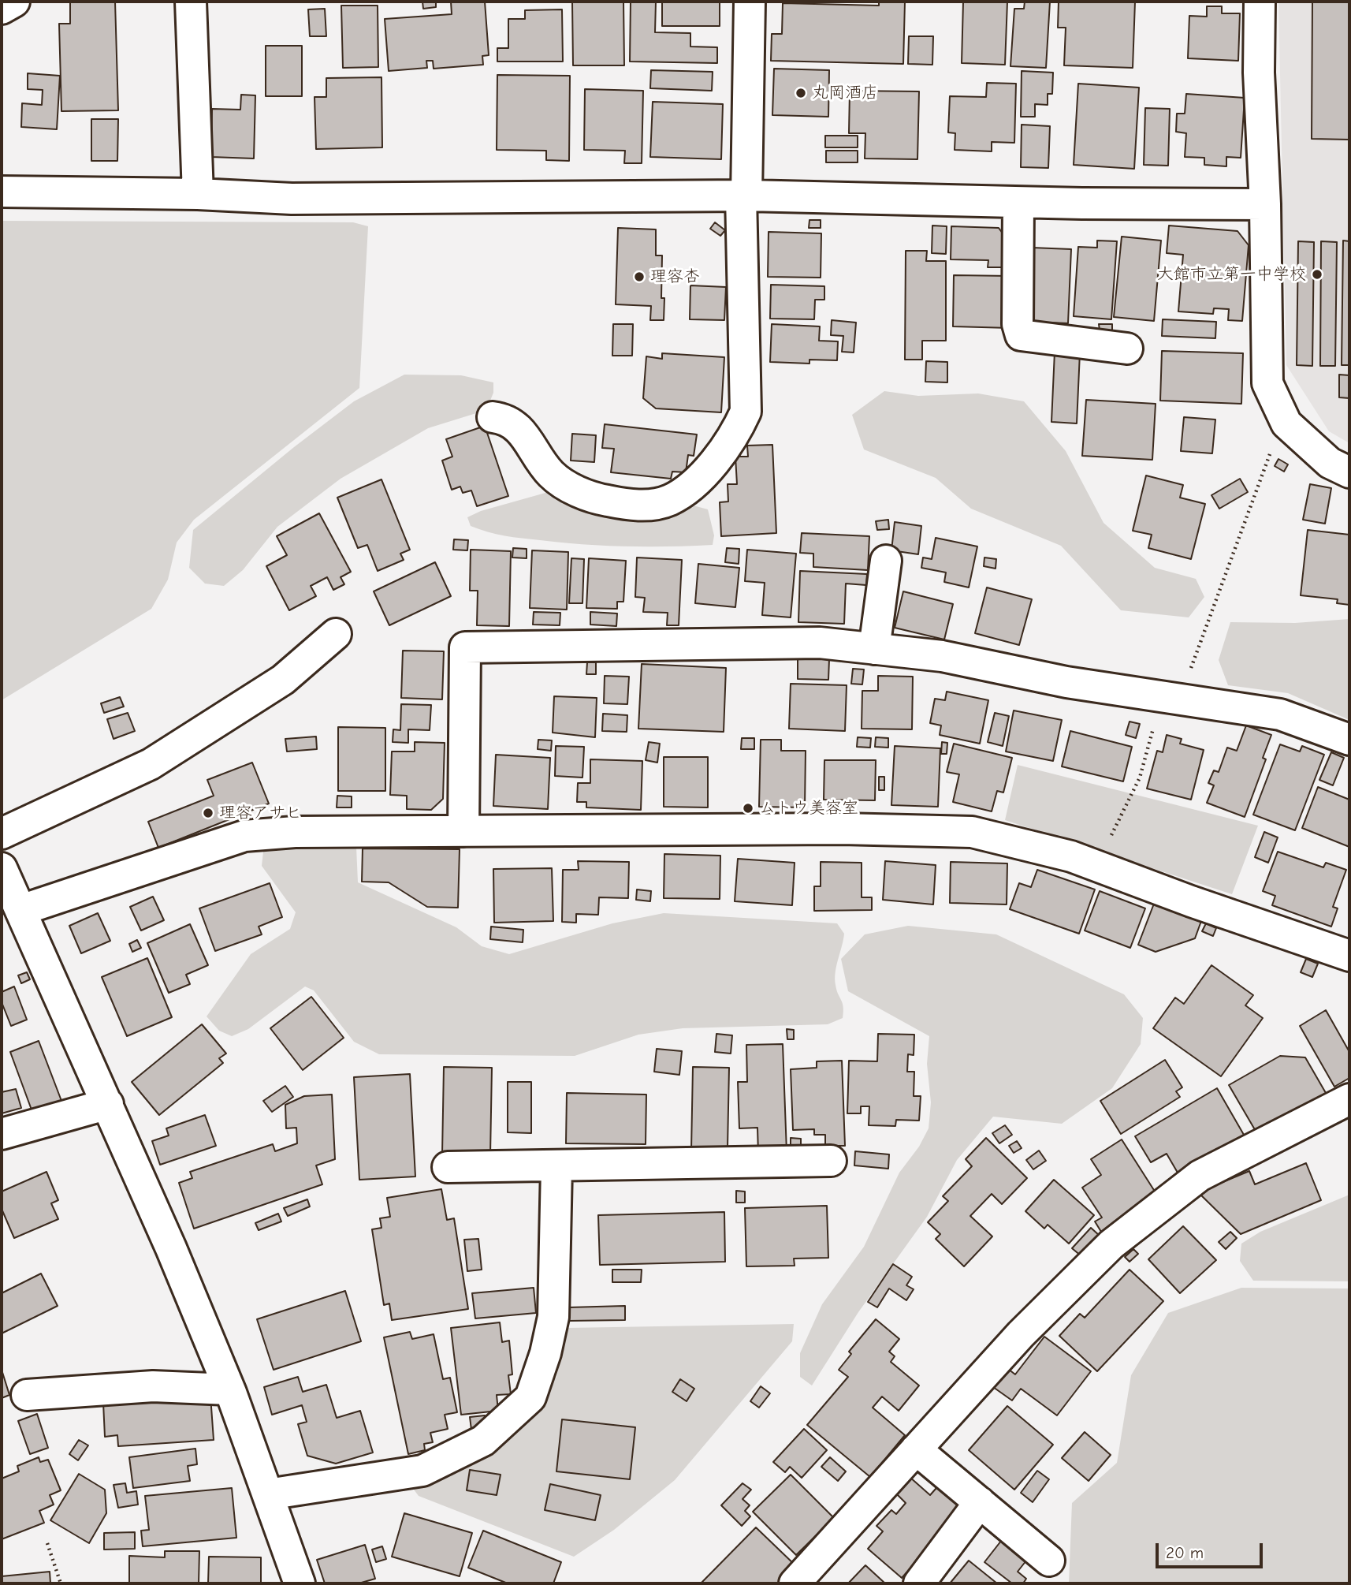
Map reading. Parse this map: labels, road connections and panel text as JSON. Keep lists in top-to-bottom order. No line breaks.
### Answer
{"places":["丸岡酒店","大館市立第一中学校","理容杏","ムトウ美容室","理容アサヒ"],"scale_bar":"20 m"}
